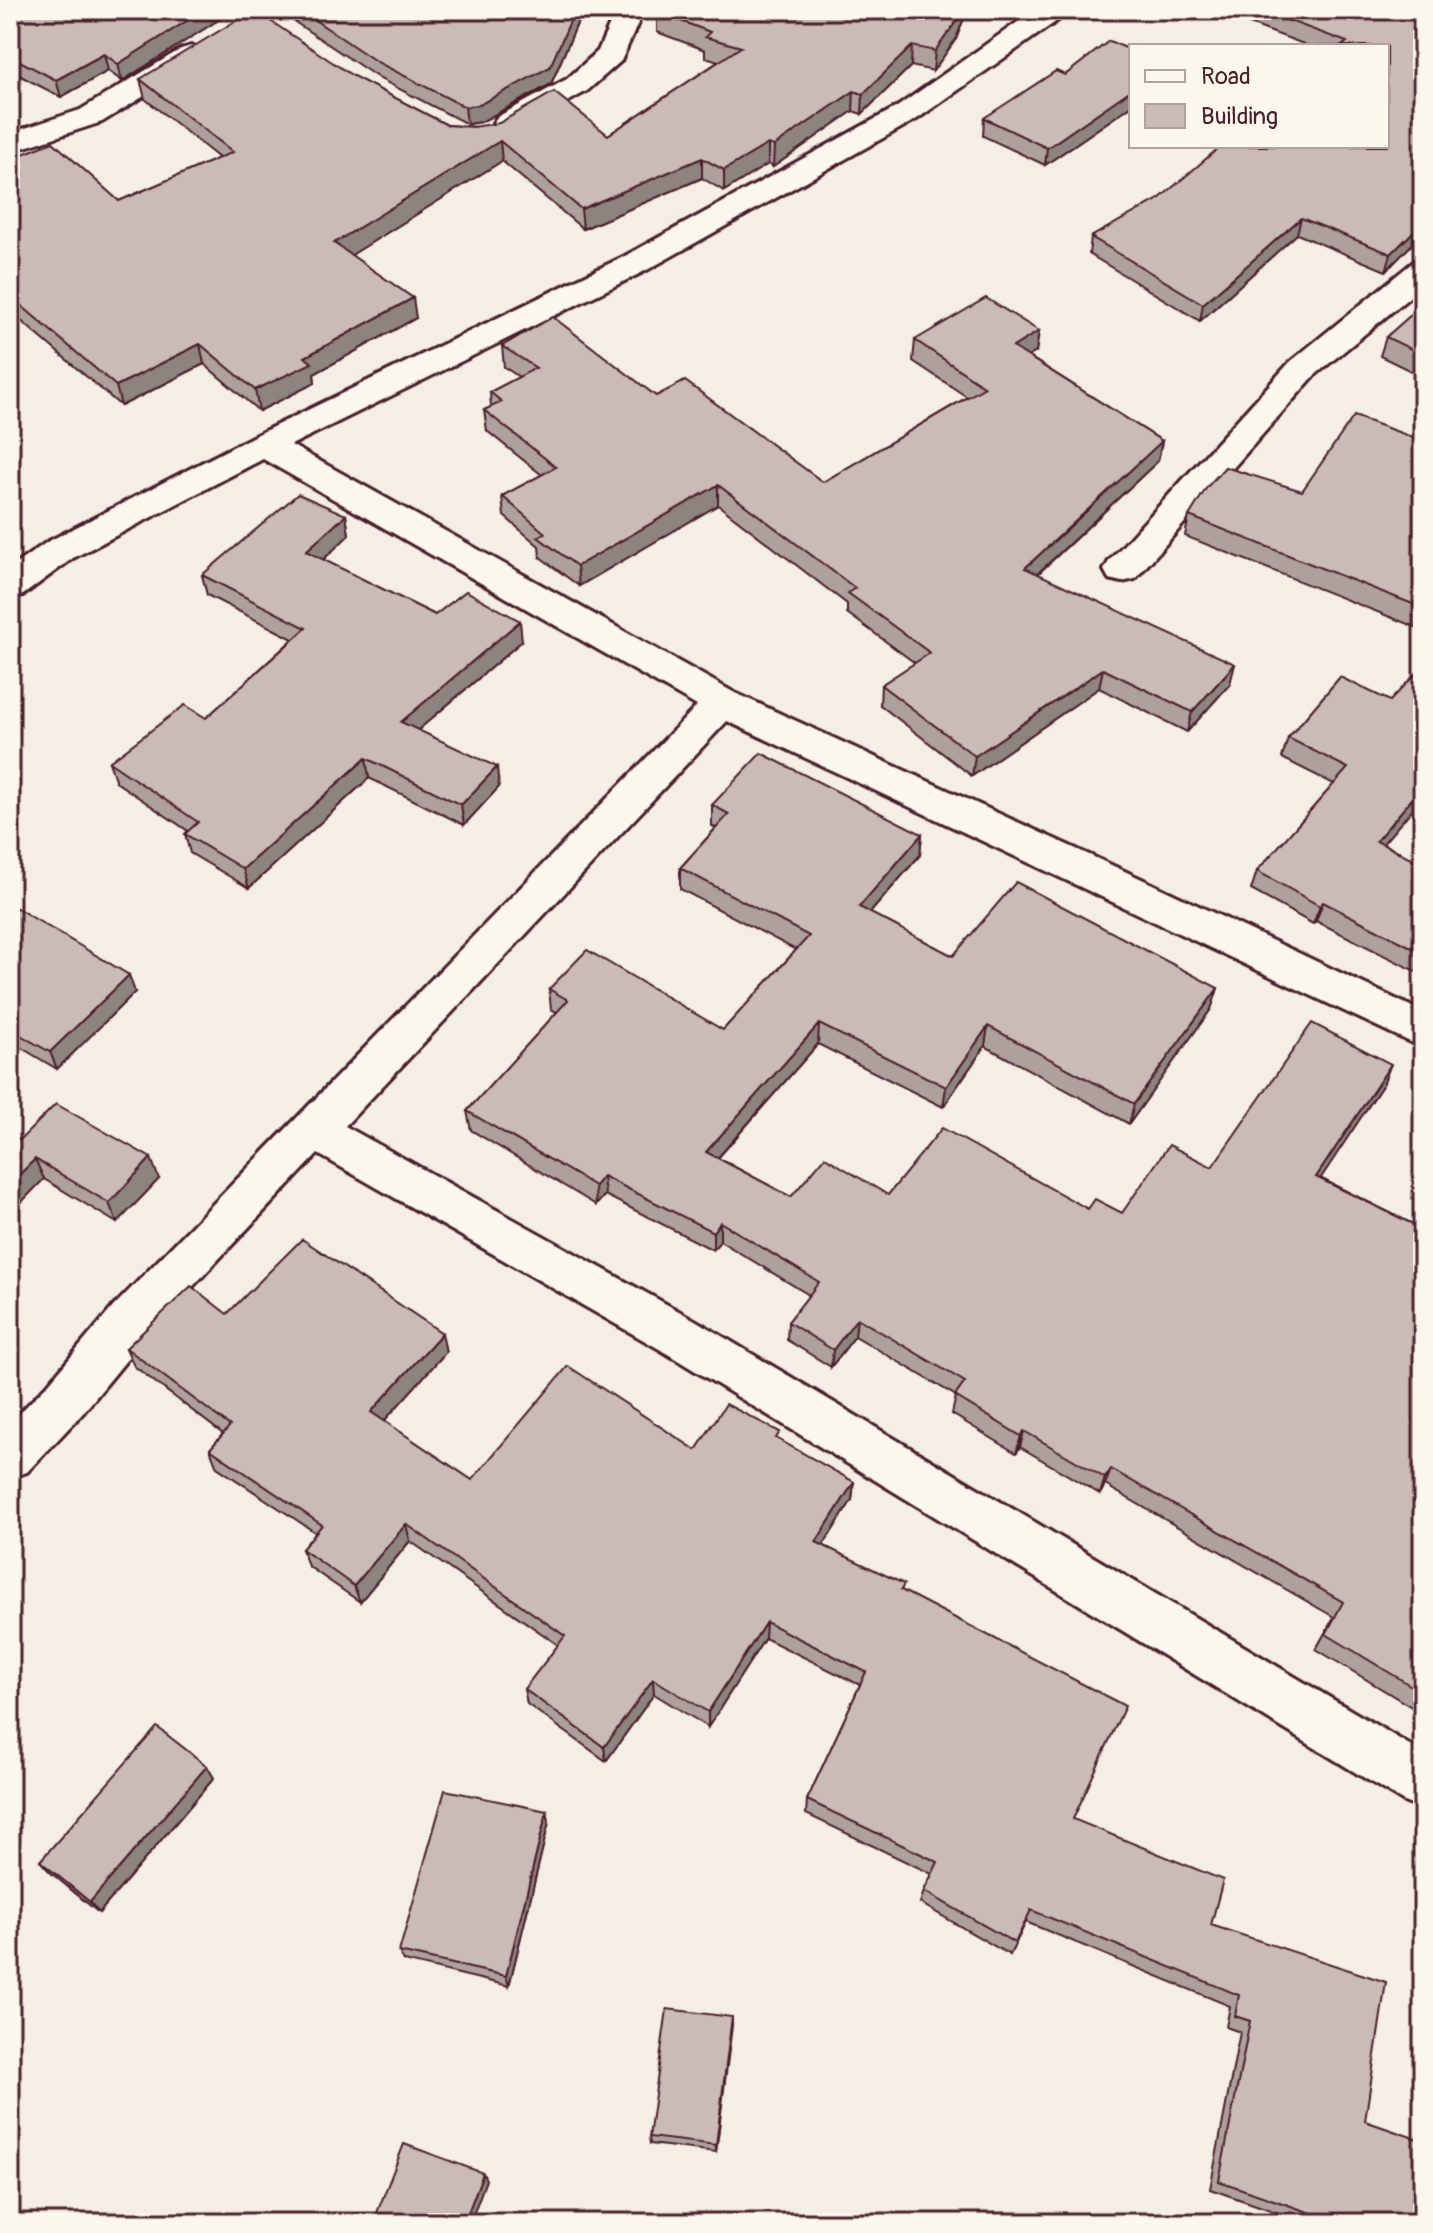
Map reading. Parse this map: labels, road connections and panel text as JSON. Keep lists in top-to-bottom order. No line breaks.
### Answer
{"legend":["Road","Building"]}
